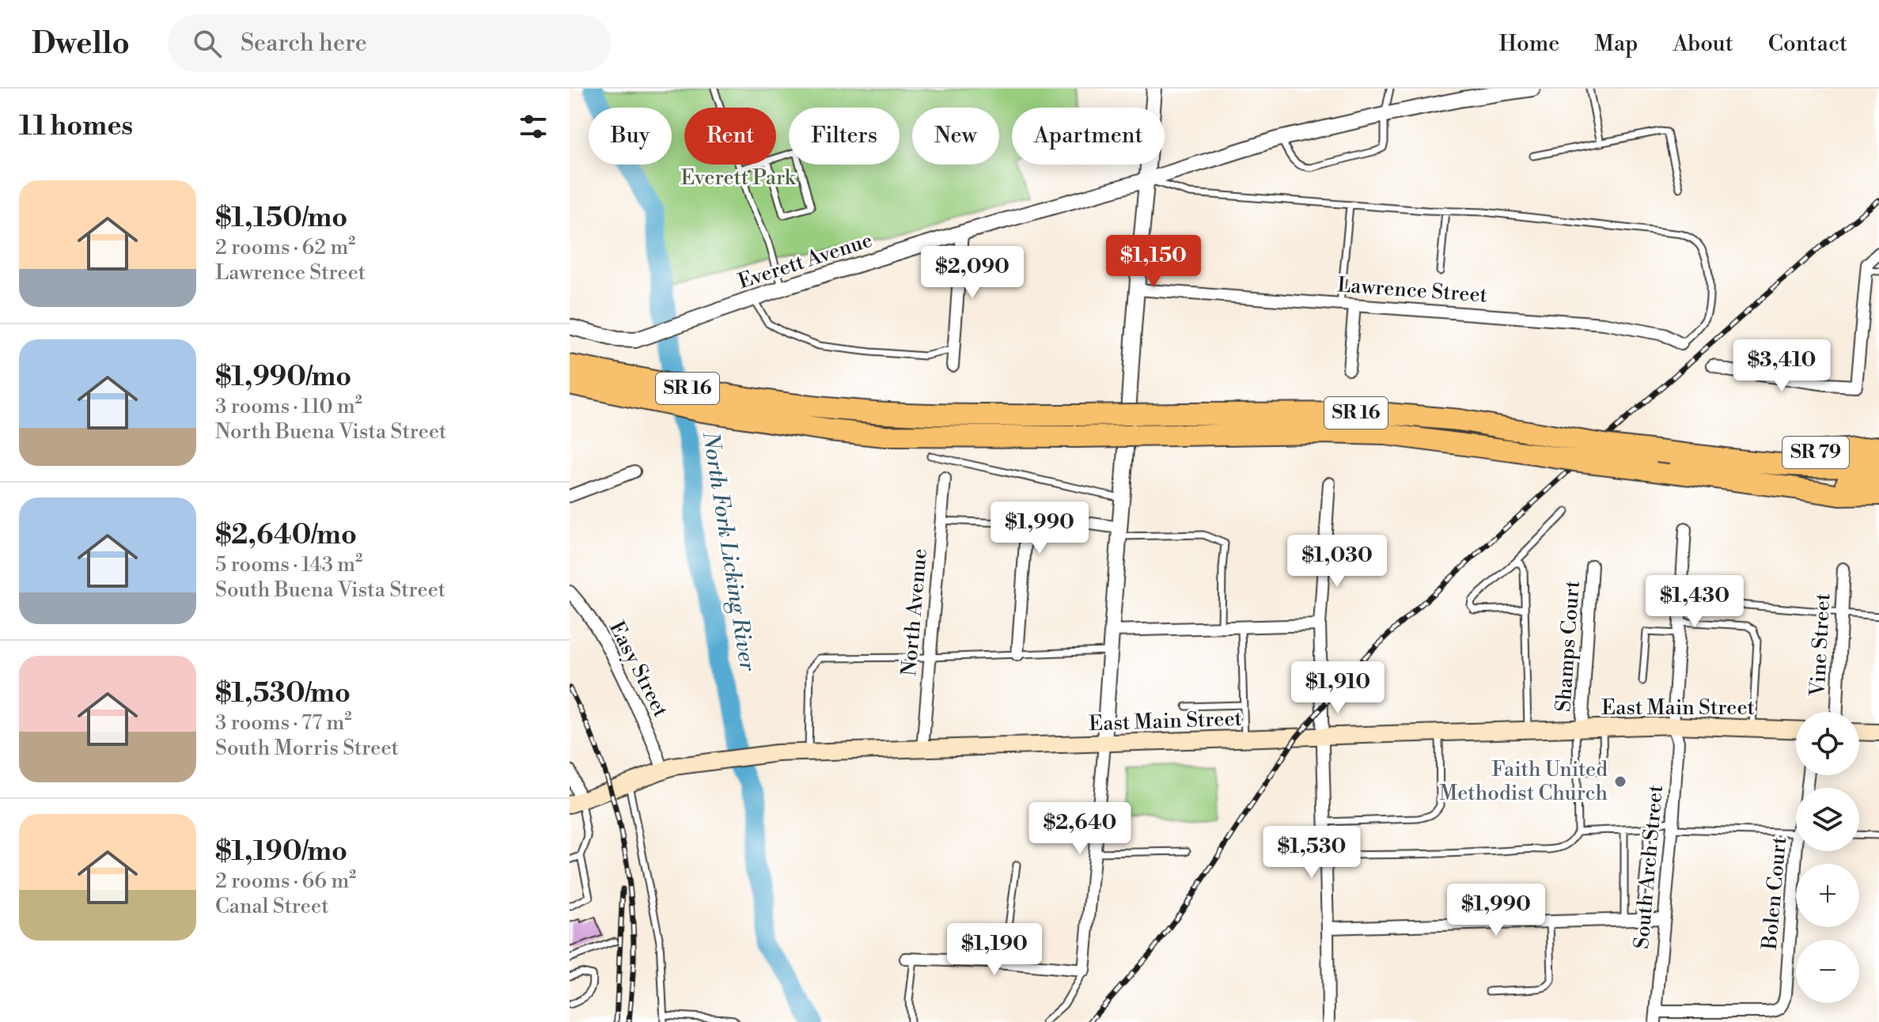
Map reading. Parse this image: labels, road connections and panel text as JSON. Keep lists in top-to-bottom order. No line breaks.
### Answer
{"streets":{"highway":["SR 16","SR 79"],"main road":["East Main Street"],"street":["Everett Avenue","Lawrence Street","North Avenue","Vine Street","Shamps Court","Easy Street","South Arch Street","Bolen Court"]},"crossings":[["SR 16","SR 79"],["North Avenue","East Main Street"],["Shamps Court","East Main Street"],["Easy Street","East Main Street"],["East Main Street","South Arch Street"],["South Arch Street","Bolen Court"]],"water":["North Fork Licking River"],"parks":["Everett Park"],"places":["Faith United Methodist Church"],"page":{"header":"Dwello","search":"Search here","nav":["Home","Map","About","Contact"],"heading":"11 homes","chip":["Buy","Rent","Filters","New","Apartment"],"list":[{"name":"$1,150/mo","note":"2 rooms · 62 m² · Lawrence Street"},{"name":"$1,990/mo","note":"3 rooms · 110 m² · North Buena Vista Street"},{"name":"$2,640/mo","note":"5 rooms · 143 m² · South Buena Vista Street"},{"name":"$1,530/mo","note":"3 rooms · 77 m² · South Morris Street"},{"name":"$1,190/mo","note":"2 rooms · 66 m² · Canal Street"}],"price":["$1,150","$2,090","$3,410","$1,990","$1,030","$1,430","$1,910","$2,640","$1,530","$1,990","$1,190"],"map_buttons":["+","−"]}}
